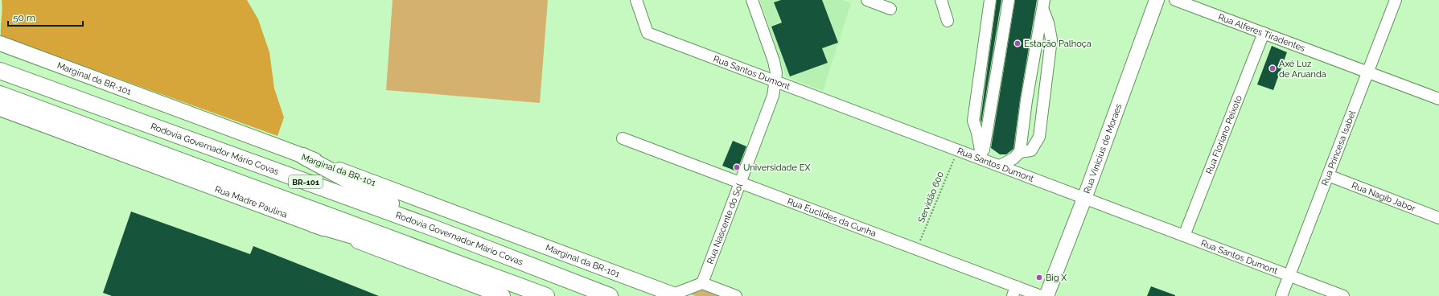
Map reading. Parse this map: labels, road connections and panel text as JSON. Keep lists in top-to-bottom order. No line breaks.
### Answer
{"streets":{"highway":["Rodovia Governador Mário Covas","BR-101"],"main road":["Marginal da BR-101","Rua Vinícius de Moraes","Rua Madre Paulina"],"street":["Rua Alferes Tiradentes","Rua Santos Dumont","Rua Floriano Peixoto","Rua Princesa Isabel","Rua Nagib Jabor","Rua Euclides da Cunha","Rua Nascente do Sol"],"path":["Servidão 600"]},"crossings":[["Rua Alferes Tiradentes","Rua Floriano Peixoto"],["Rua Alferes Tiradentes","Rua Princesa Isabel"],["Rua Santos Dumont","Rua Floriano Peixoto"],["Rua Santos Dumont","Rua Vinícius de Moraes"],["Rua Santos Dumont","Rua Princesa Isabel"],["Rua Santos Dumont","Servidão 600"],["Rua Santos Dumont","Rua Nascente do Sol"],["Rua Princesa Isabel","Rua Nagib Jabor"],["Servidão 600","Rua Euclides da Cunha"],["Rua Euclides da Cunha","Rua Nascente do Sol"]],"places":["Estação Palhoça","Axé Luz de Aruanda","Universidade EX","Big X"],"scale_bar":"50 m"}
